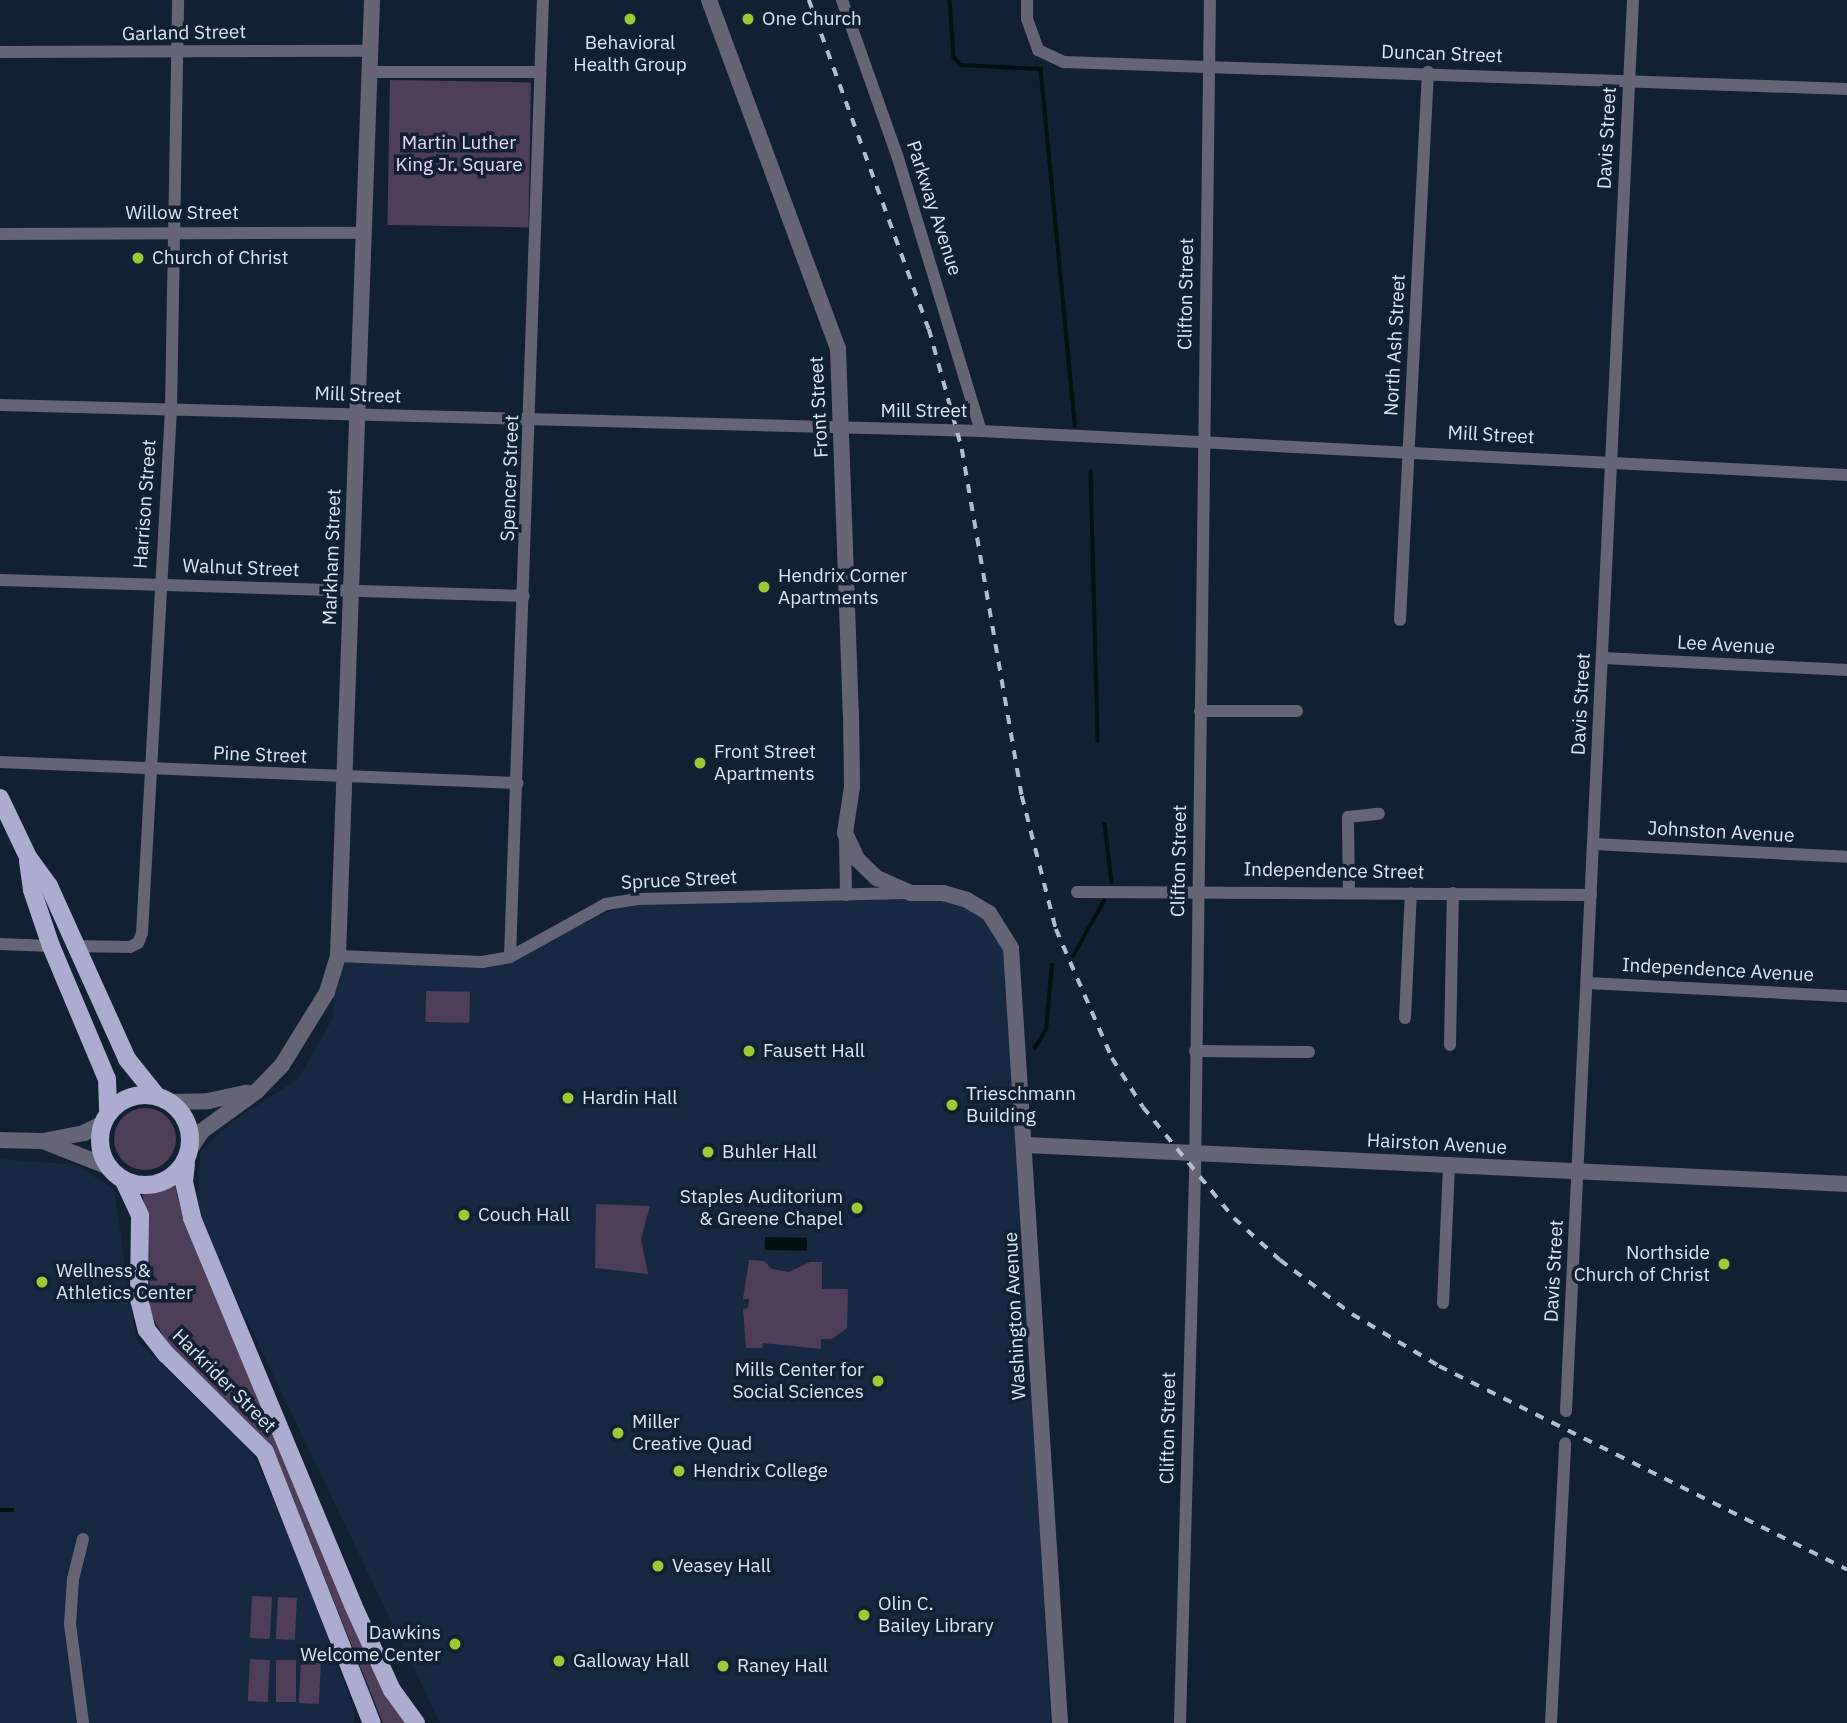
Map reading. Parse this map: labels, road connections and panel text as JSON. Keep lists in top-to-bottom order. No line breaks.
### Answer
{"streets":{"main road":["Harkrider Street"],"street":["Garland Street","Duncan Street","Davis Street","Parkway Avenue","Willow Street","Clifton Street","North Ash Street","Mill Street","Front Street","Spencer Street","Harrison Street","Markham Street","Walnut Street","Lee Avenue","Pine Street","Johnston Avenue","Independence Street","Spruce Street","Independence Avenue","Hairston Avenue","Washington Avenue"]},"crossings":[["Garland Street","Harrison Street"],["Garland Street","Markham Street"],["Duncan Street","Davis Street"],["Duncan Street","Clifton Street"],["Duncan Street","North Ash Street"],["Davis Street","Mill Street"],["Davis Street","Lee Avenue"],["Davis Street","Johnston Avenue"],["Davis Street","Independence Street"],["Davis Street","Independence Avenue"],["Davis Street","Hairston Avenue"],["Parkway Avenue","Mill Street"],["Willow Street","Harrison Street"],["Willow Street","Markham Street"],["Clifton Street","Mill Street"],["Clifton Street","Independence Street"],["Clifton Street","Hairston Avenue"],["North Ash Street","Mill Street"],["Mill Street","Front Street"],["Mill Street","Spencer Street"],["Mill Street","Harrison Street"],["Mill Street","Markham Street"],["Front Street","Spruce Street"],["Spencer Street","Walnut Street"],["Spencer Street","Pine Street"],["Spencer Street","Spruce Street"],["Harrison Street","Walnut Street"],["Harrison Street","Pine Street"],["Markham Street","Walnut Street"],["Markham Street","Pine Street"],["Markham Street","Spruce Street"],["Markham Street","Harkrider Street"],["Spruce Street","Washington Avenue"],["Hairston Avenue","Washington Avenue"]],"parks":["Martin Luther King Jr. Square"],"places":["Behavioral Health Group","One Church","Church of Christ","Hendrix Corner Apartments","Front Street Apartments","Fausett Hall","Hardin Hall","Trieschmann Building","Buhler Hall","Staples Auditorium & Greene Chapel","Couch Hall","Northside Church of Christ","Wellness & Athletics Center","Mills Center for Social Sciences","Miller Creative Quad","Hendrix College","Veasey Hall","Olin C. Bailey Library","Dawkins Welcome Center","Galloway Hall","Raney Hall"]}
